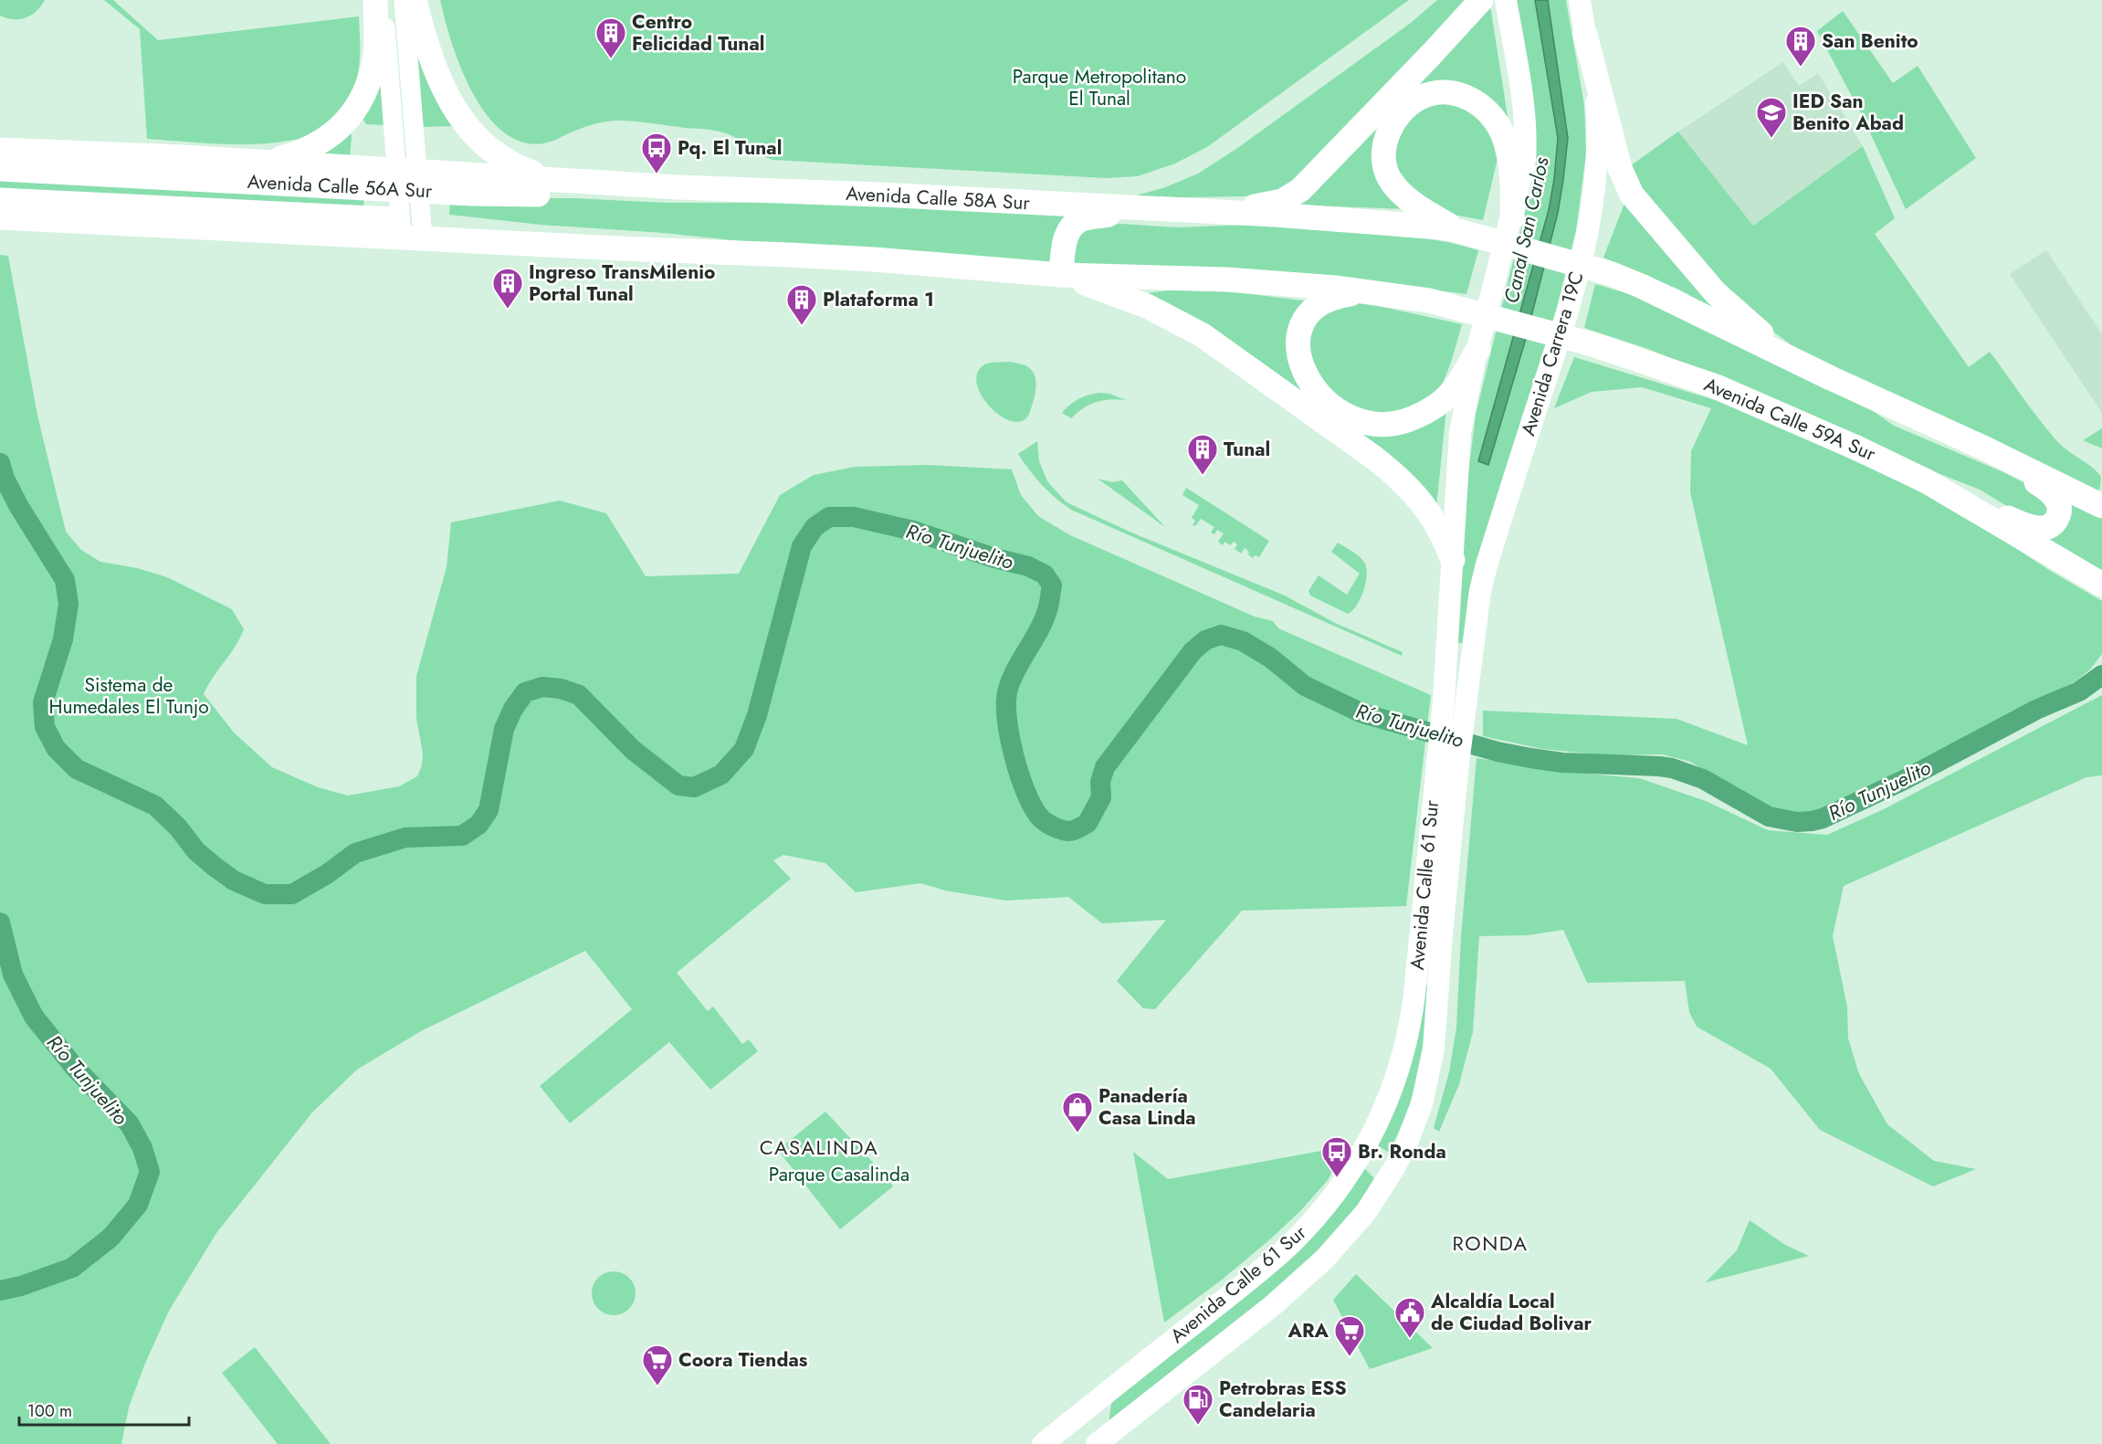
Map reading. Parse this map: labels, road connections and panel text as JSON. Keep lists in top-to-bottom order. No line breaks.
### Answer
{"streets":{"highway":["Avenida Calle 56A Sur","Avenida Calle 58A Sur","Avenida Calle 59A Sur"],"main road":["Avenida Carrera 19C","Avenida Calle 61 Sur"]},"crossings":[["Avenida Calle 56A Sur","Avenida Calle 58A Sur"],["Avenida Carrera 19C","Avenida Calle 61 Sur"]],"districts":["CASALINDA","RONDA"],"water":["Canal San Carlos","Río Tunjuelito"],"parks":["Parque Metropolitano El Tunal","Sistema de Humedales El Tunjo","Parque Casalinda"],"places":{"building":["Centro Felicidad Tunal","San Benito","Ingreso TransMilenio Portal Tunal","Plataforma 1","Tunal"],"school or university":["IED San Benito Abad"],"bus stop":["Pq. El Tunal","Br. Ronda"],"shop":["Panadería Casa Linda"],"public building":["Alcaldía Local de Ciudad Bolivar"],"supermarket":["ARA","Coora Tiendas"],"fuel station":["Petrobras ESS Candelaria"]},"scale_bar":"100 m"}
